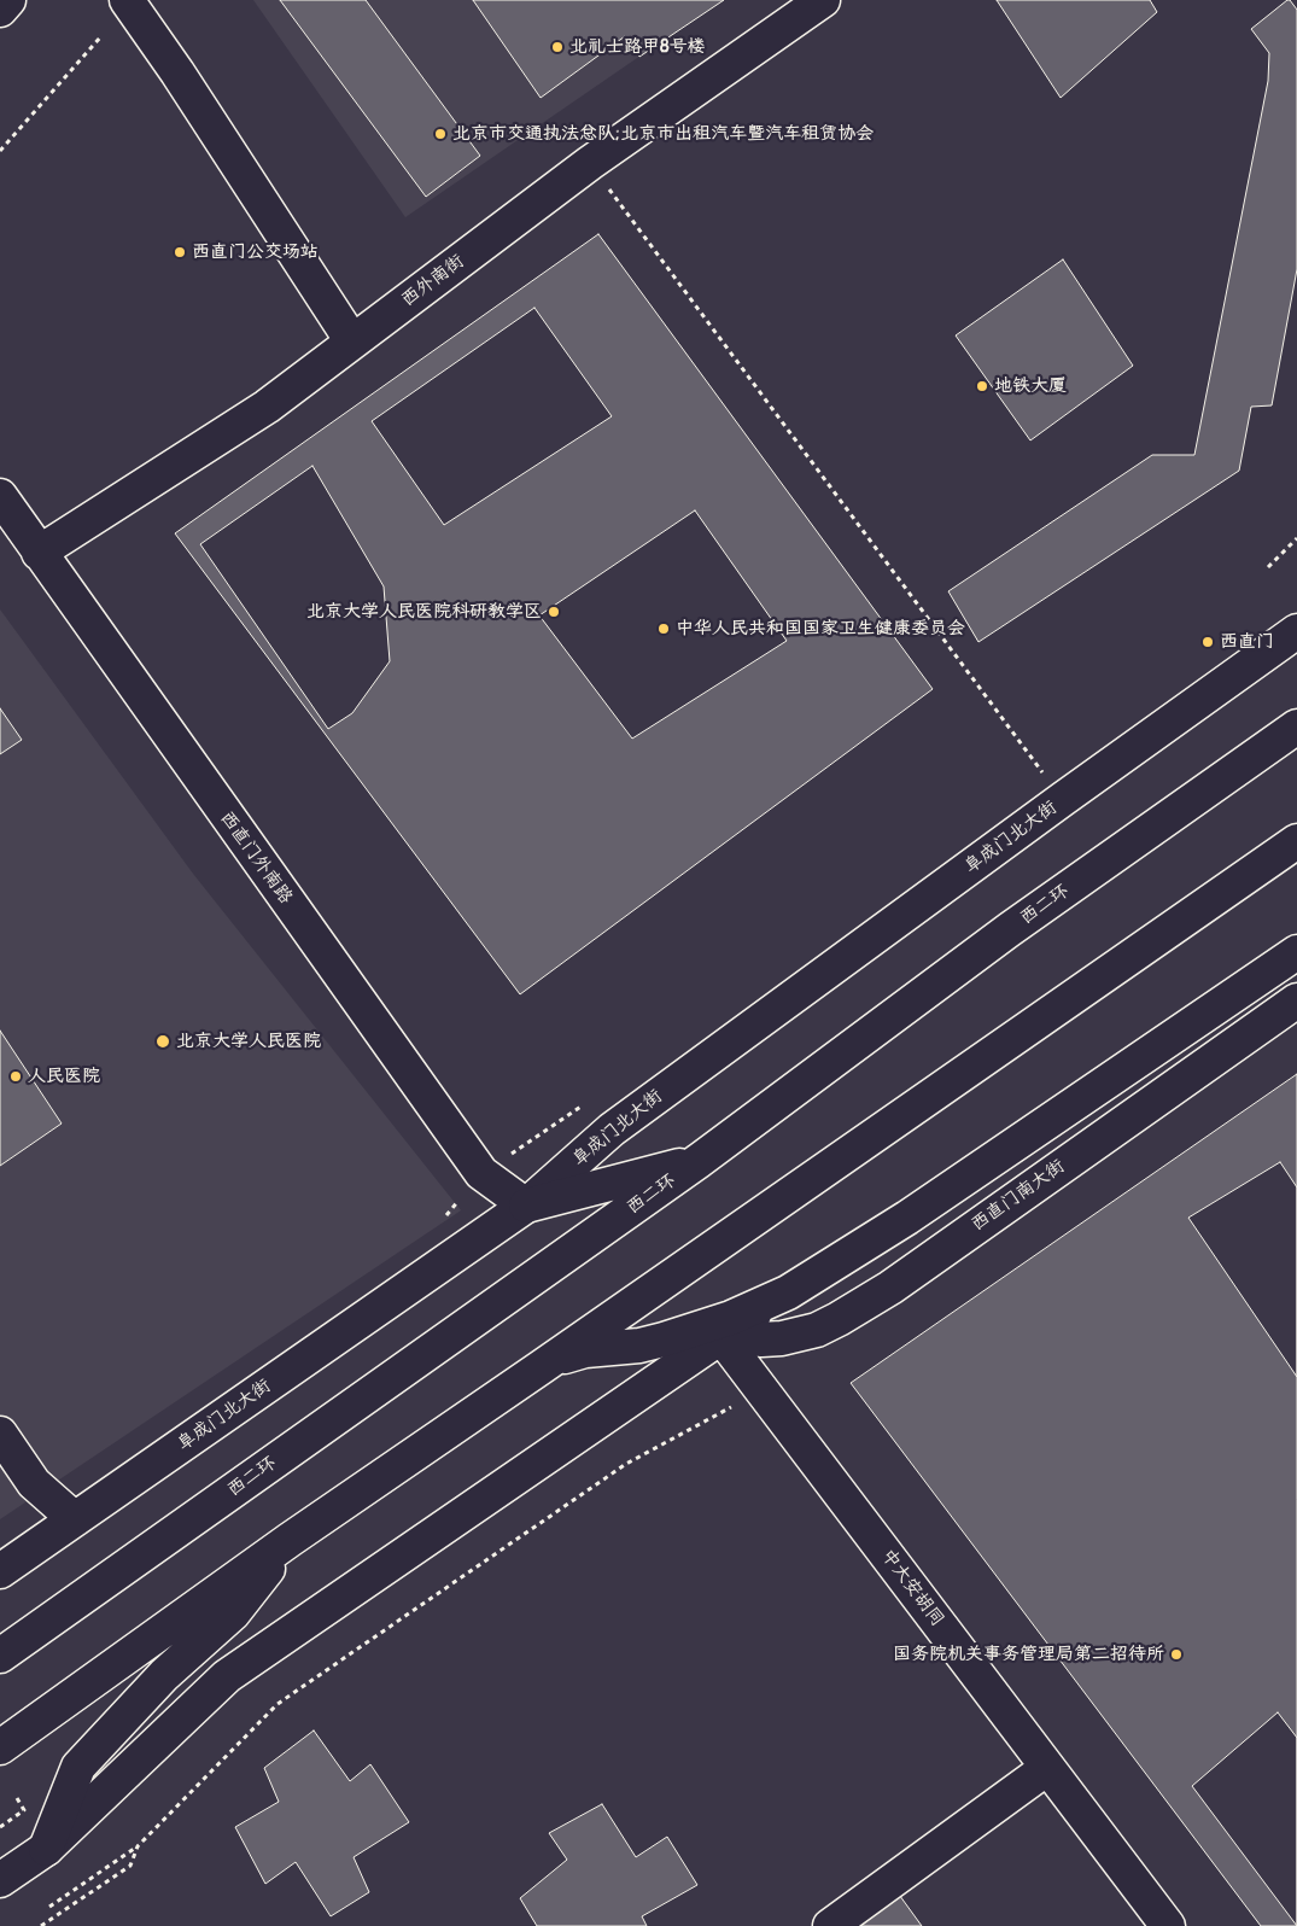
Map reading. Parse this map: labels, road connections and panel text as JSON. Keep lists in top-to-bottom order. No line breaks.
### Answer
{"streets":{"main road":["西外南街","阜成门北大街","西直门外南路","西二环","西直门南大街","中大安胡同"]},"crossings":[["西外南街","西直门外南路"],["阜成门北大街","西直门外南路"],["西直门南大街","中大安胡同"]],"places":["北礼士路甲8号楼","北京市交通执法总队;北京市出租汽车暨汽车租赁协会","西直门公交场站","地铁大厦","北京大学人民医院科研教学区","中华人民共和国国家卫生健康委员会","西直门","北京大学人民医院","人民医院","国务院机关事务管理局第二招待所"]}
